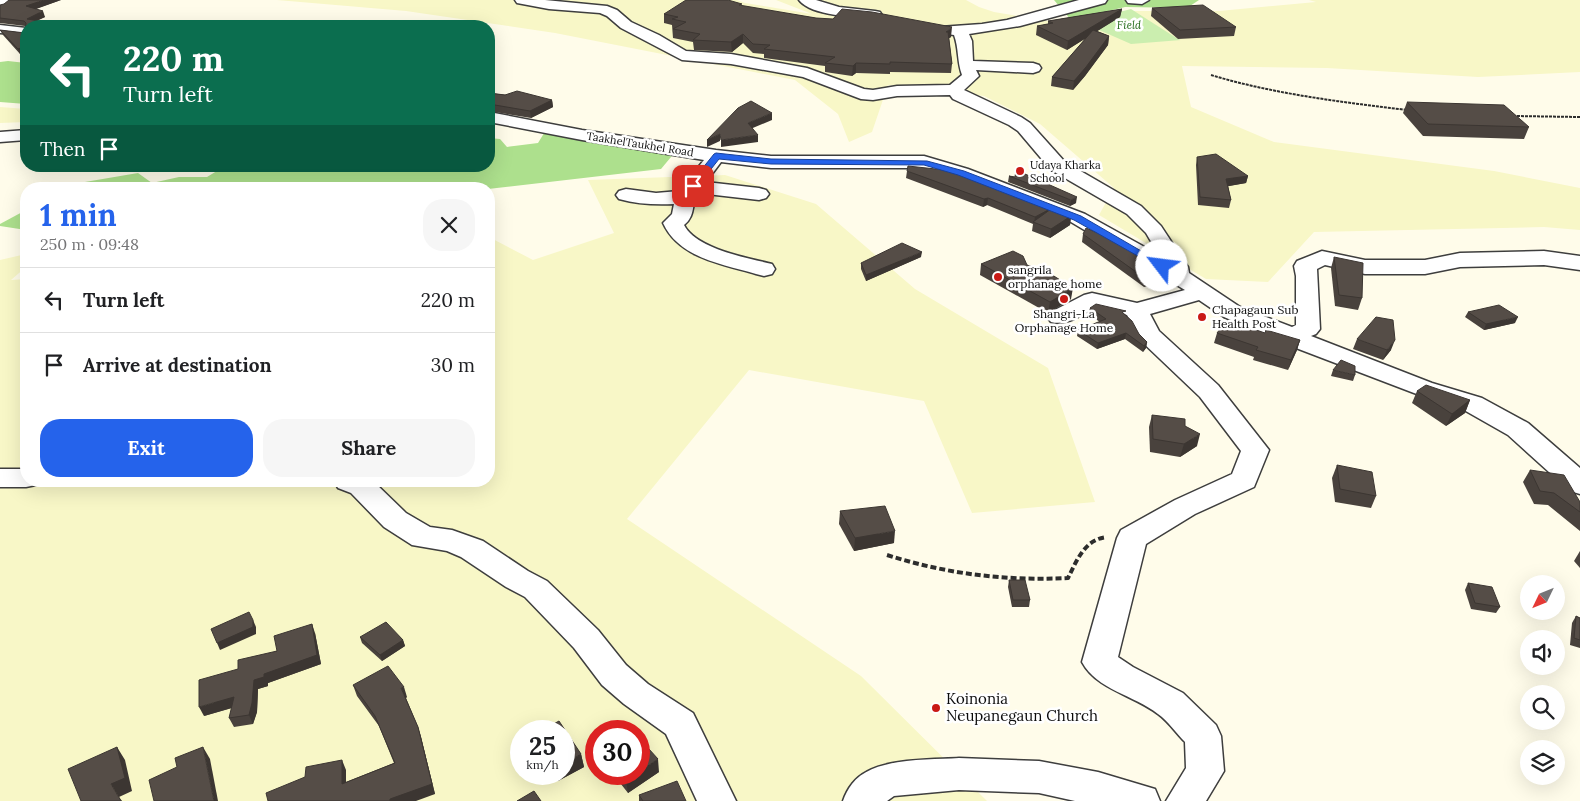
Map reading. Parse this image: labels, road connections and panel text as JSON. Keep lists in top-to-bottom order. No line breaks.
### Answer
{"streets":{"street":["TaakhelTaukhel Road"]},"parks":["Field"],"places":["Udaya Kharka School","sangrila orphanage home","Shangri-La Orphanage Home","Chapagaun Sub Health Post","Koinonia Neupanegaun Church"],"north":"bottom left","page":{"turn":["220 m","Turn left"],"then":"Then","heading":["1 min","250 m · 09:48"],"list":[{"name":"Turn left","value":"220 m"},{"name":"Arrive at destination","value":"30 m"}],"buttons":["Exit","Share"],"speed":"25 km/h","limit":"30"}}
